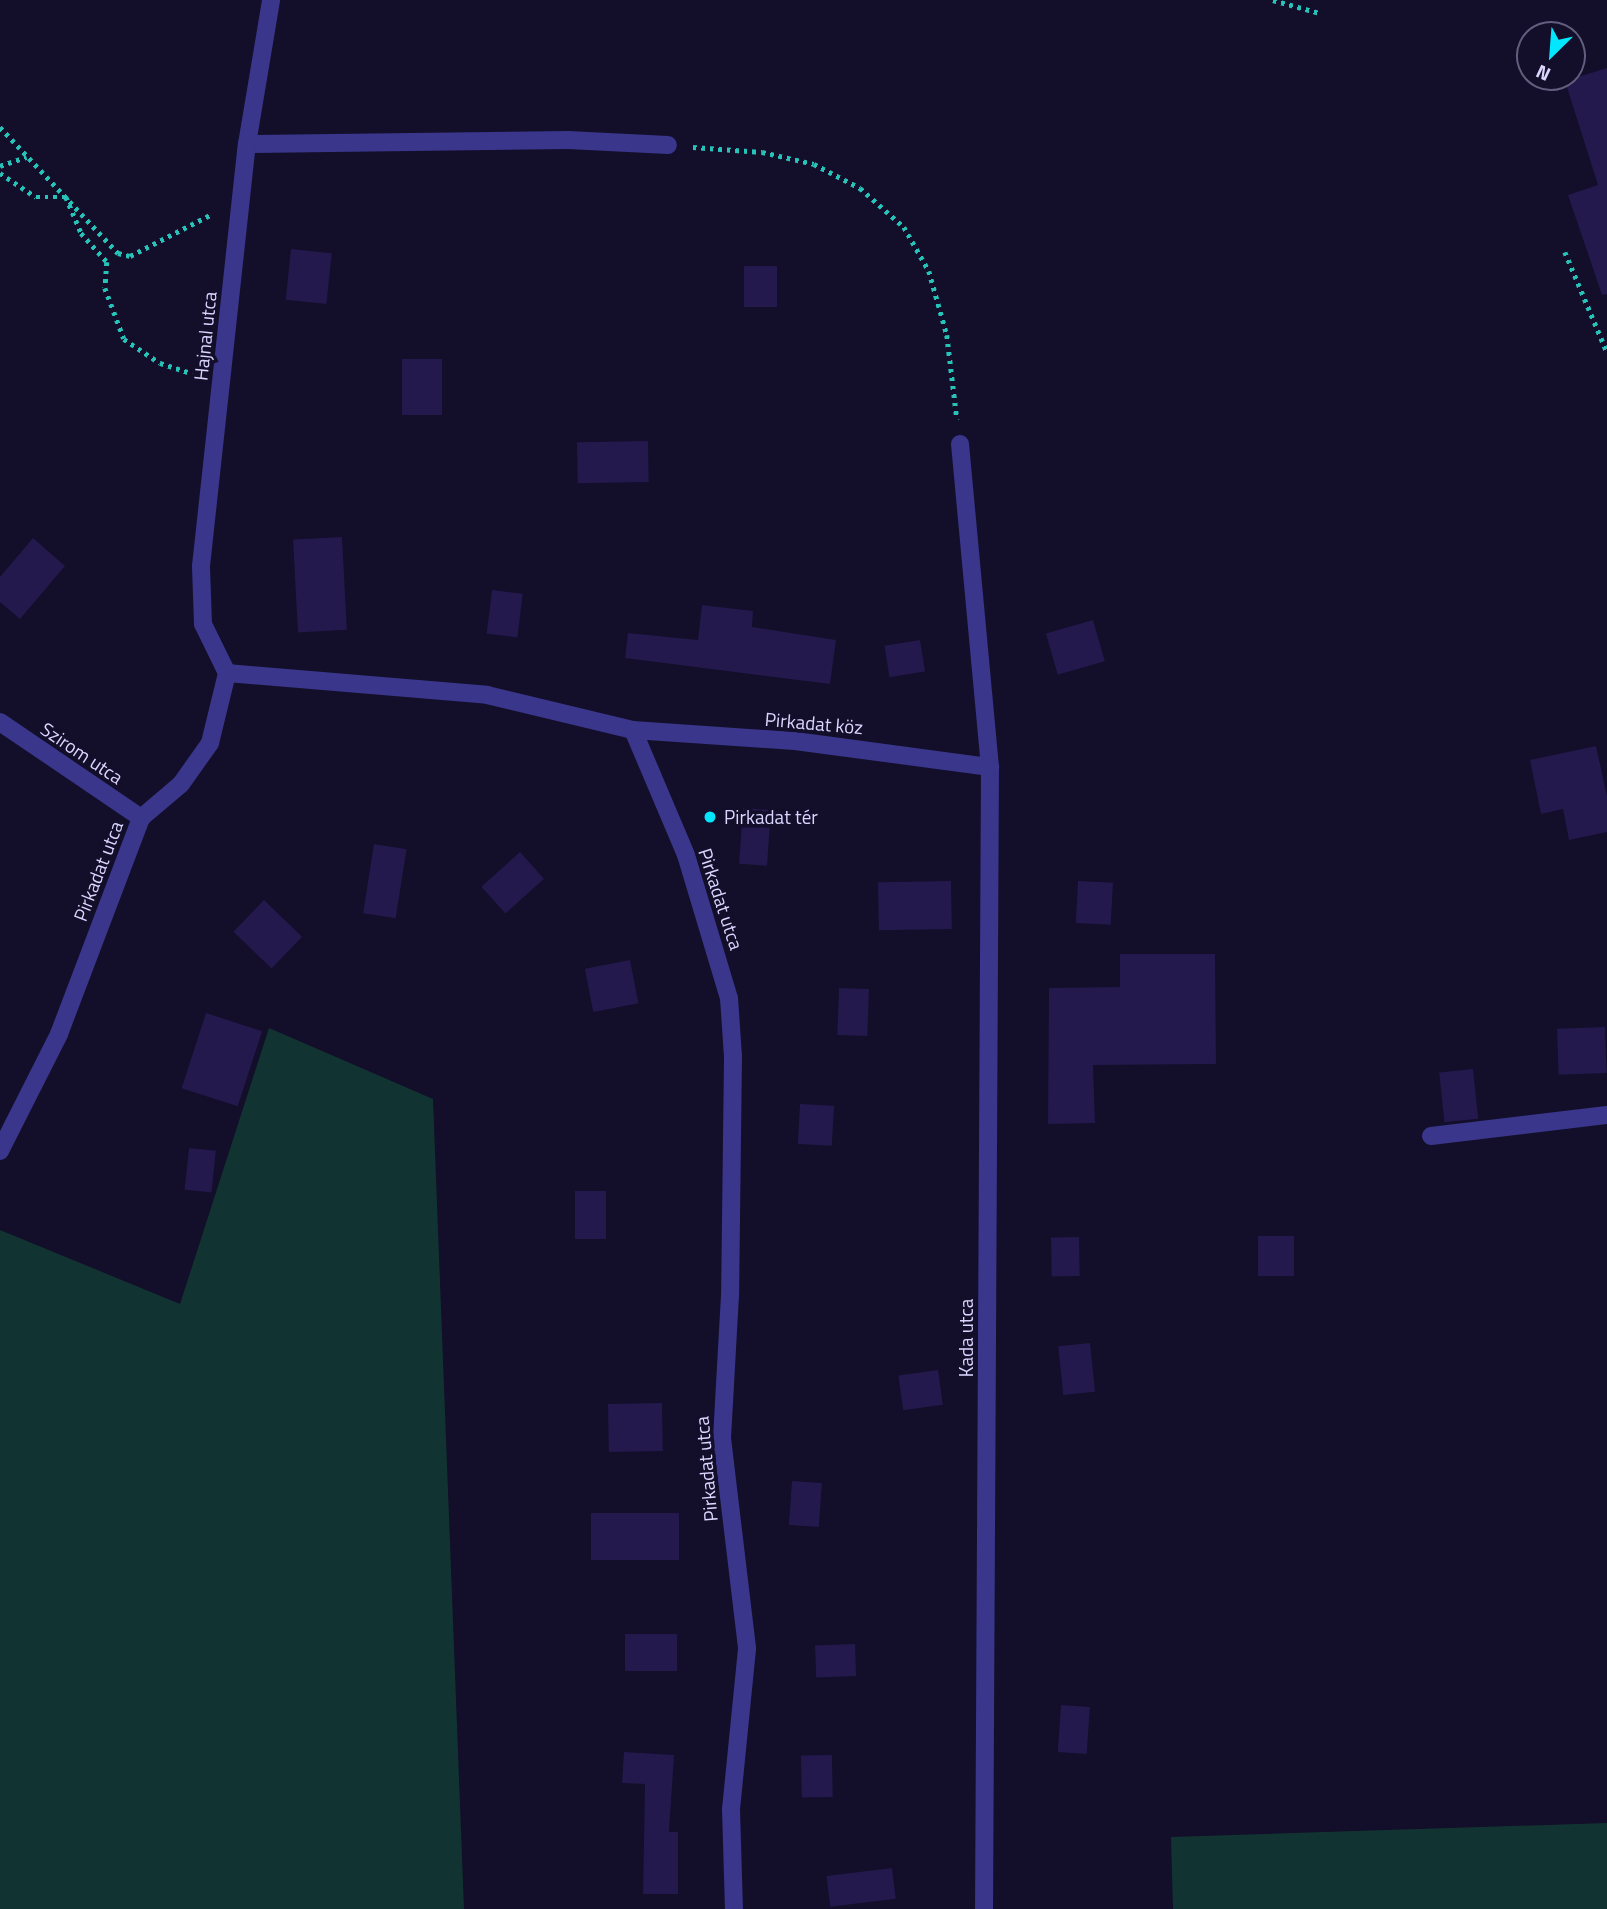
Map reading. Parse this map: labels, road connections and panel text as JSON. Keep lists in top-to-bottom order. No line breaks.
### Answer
{"streets":{"street":["Hajnal utca","Pirkadat köz","Szirom utca","Pirkadat utca","Kada utca"]},"crossings":[["Hajnal utca","Pirkadat utca"],["Pirkadat köz","Pirkadat utca"],["Pirkadat köz","Kada utca"],["Szirom utca","Pirkadat utca"]],"places":["Pirkadat tér"],"north":"bottom left"}
